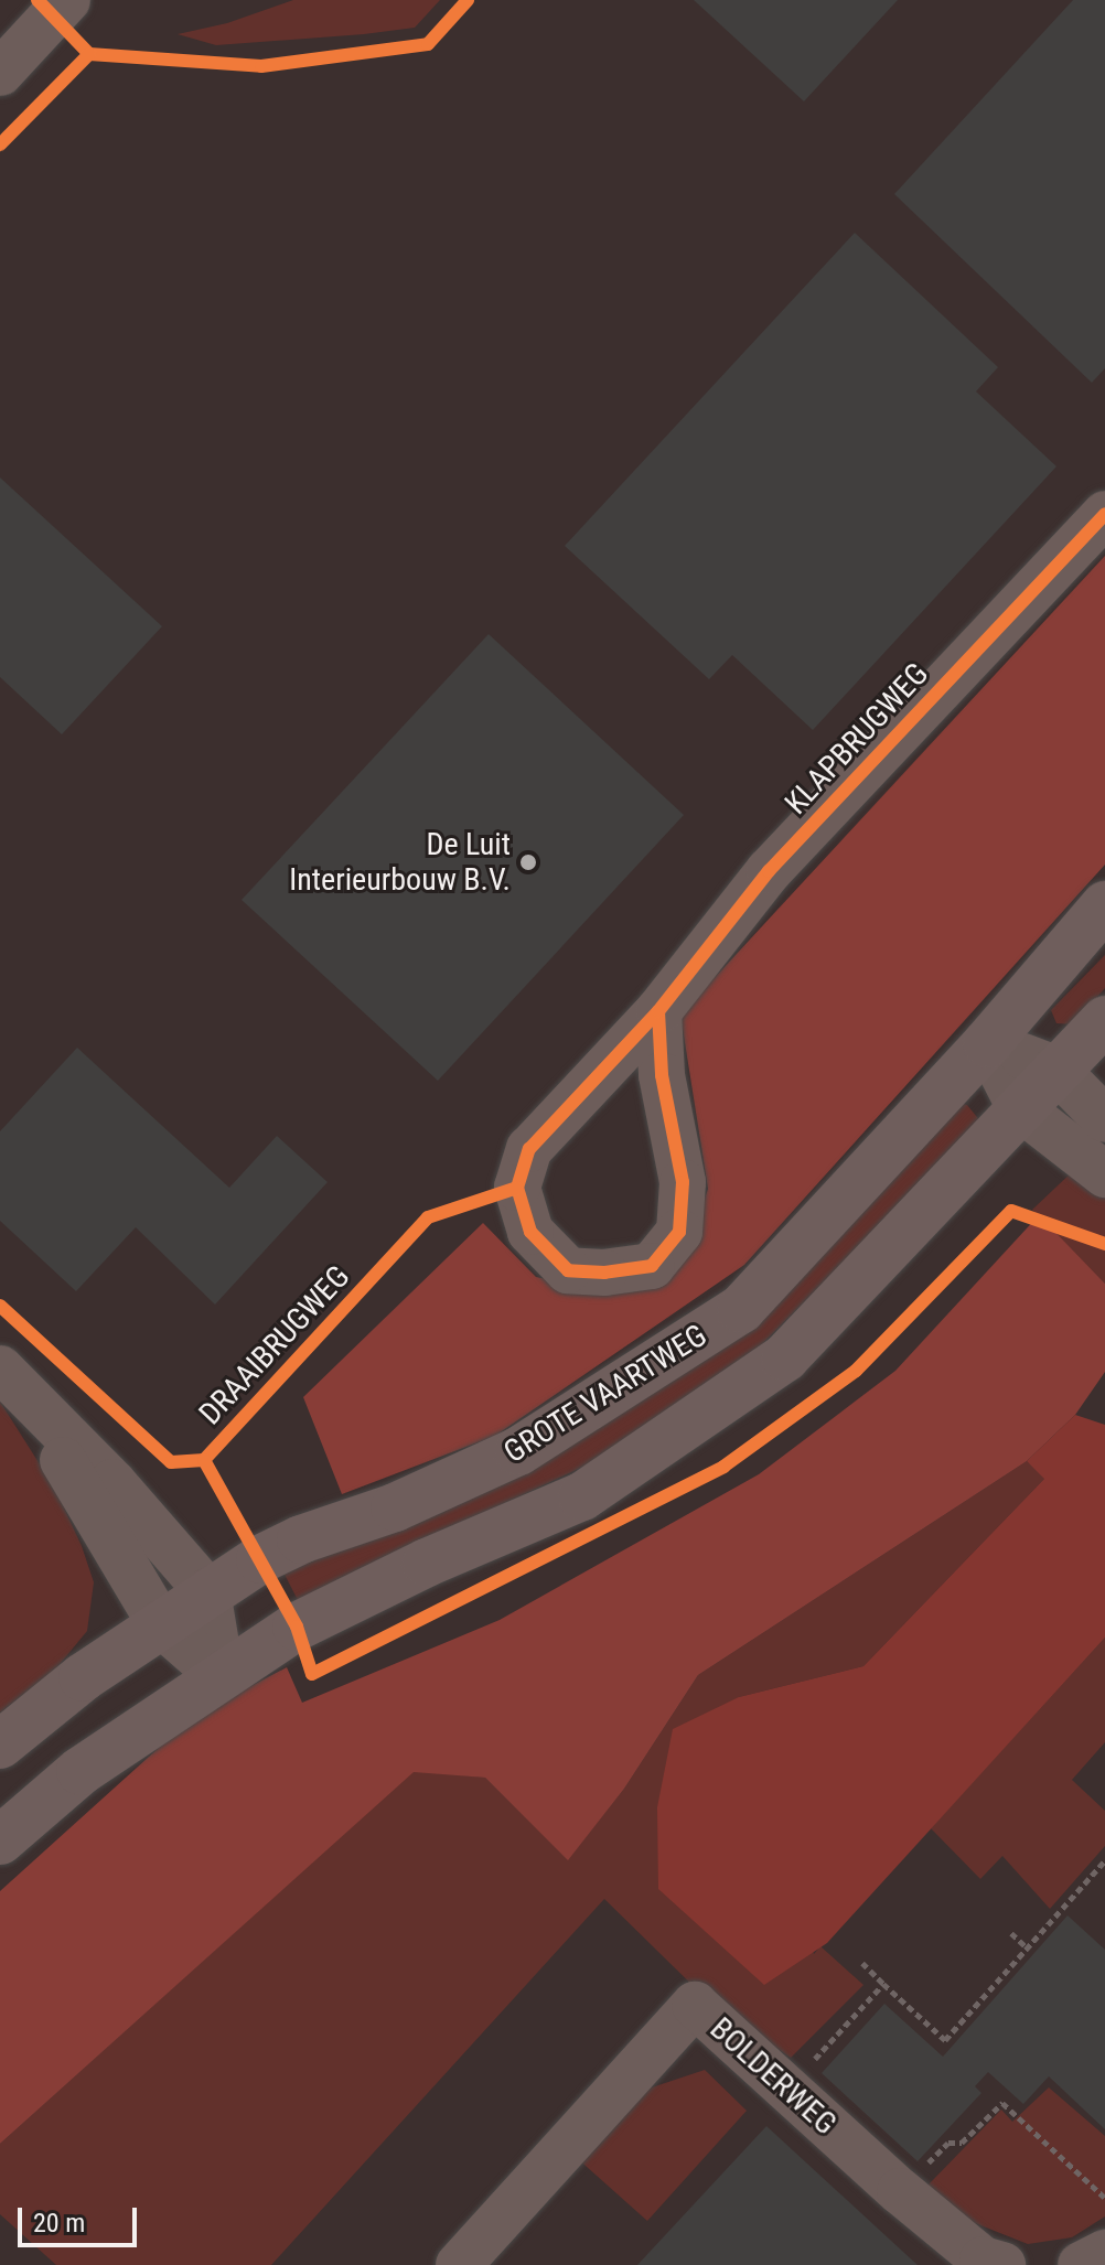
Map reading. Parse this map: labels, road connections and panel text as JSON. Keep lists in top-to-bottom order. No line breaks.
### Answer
{"streets":{"main road":["GROTE VAARTWEG"],"street":["KLAPBRUGWEG","BOLDERWEG"],"cycle path":["DRAAIBRUGWEG"]},"places":["De Luit Interieurbouw B.V."],"scale_bar":"20 m"}
